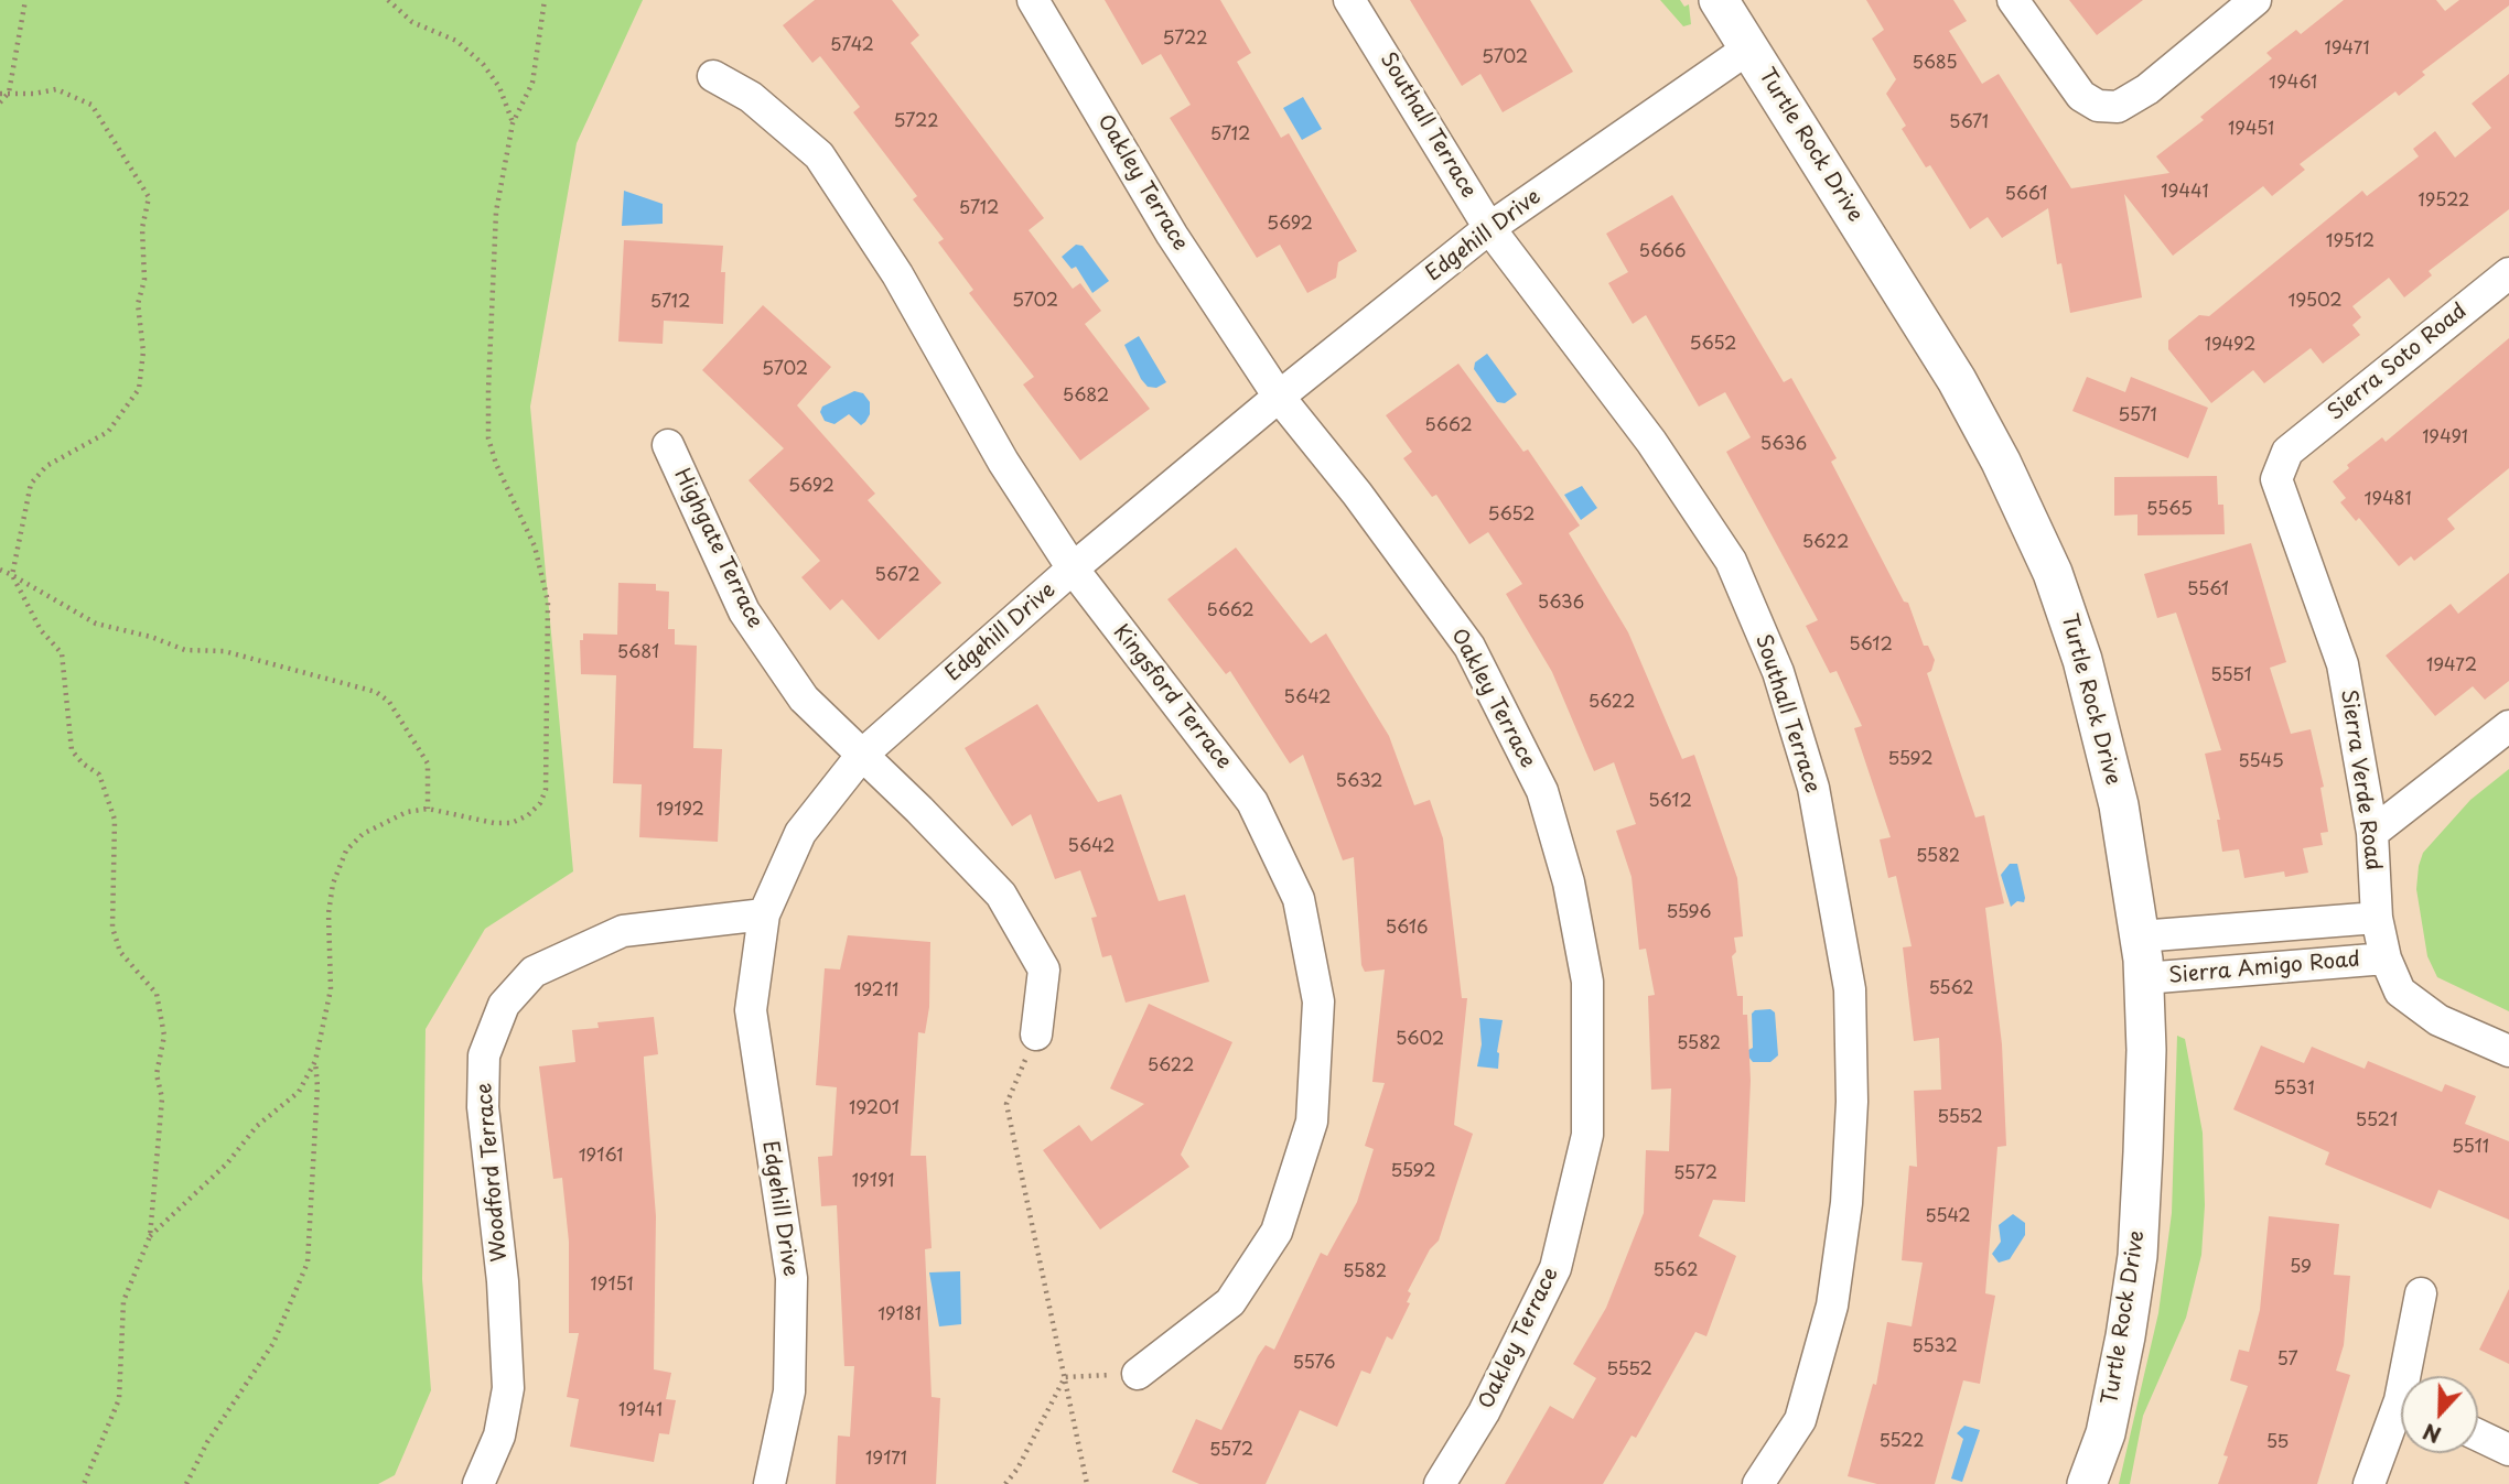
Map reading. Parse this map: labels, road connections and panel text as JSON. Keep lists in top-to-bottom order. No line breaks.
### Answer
{"streets":{"street":["Southall Terrace","Turtle Rock Drive","Oakley Terrace","Edgehill Drive","Sierra Soto Road","Highgate Terrace","Kingsford Terrace","Sierra Verde Road","Sierra Amigo Road","Woodford Terrace"]},"crossings":[["Southall Terrace","Edgehill Drive"],["Turtle Rock Drive","Edgehill Drive"],["Turtle Rock Drive","Sierra Amigo Road"],["Oakley Terrace","Edgehill Drive"],["Edgehill Drive","Highgate Terrace"],["Edgehill Drive","Kingsford Terrace"],["Edgehill Drive","Woodford Terrace"],["Sierra Soto Road","Sierra Verde Road"],["Sierra Verde Road","Sierra Amigo Road"]],"house_numbers":["5722","5742","19471","5702","5685","19461","5722","5671","19451","5712","19441","5661","19522","5712","5692","19512","5666","5702","19502","5712","5652","19492","5702","5682","5571","5662","19491","5636","5692","19481","5565","5652","5622","5672","5561","5636","5662","5612","5681","19472","5551","5642","5622","5592","5545","5632","5612","19192","5642","5582","5596","5616","5562","19211","5602","5582","5622","5531","19201","5552","5521","5511","19161","5592","5572","19191","5542","59","5562","5582","19151","19181","5532","57","5576","5552","19141","5522","55","5572","19171"],"north":"bottom"}
